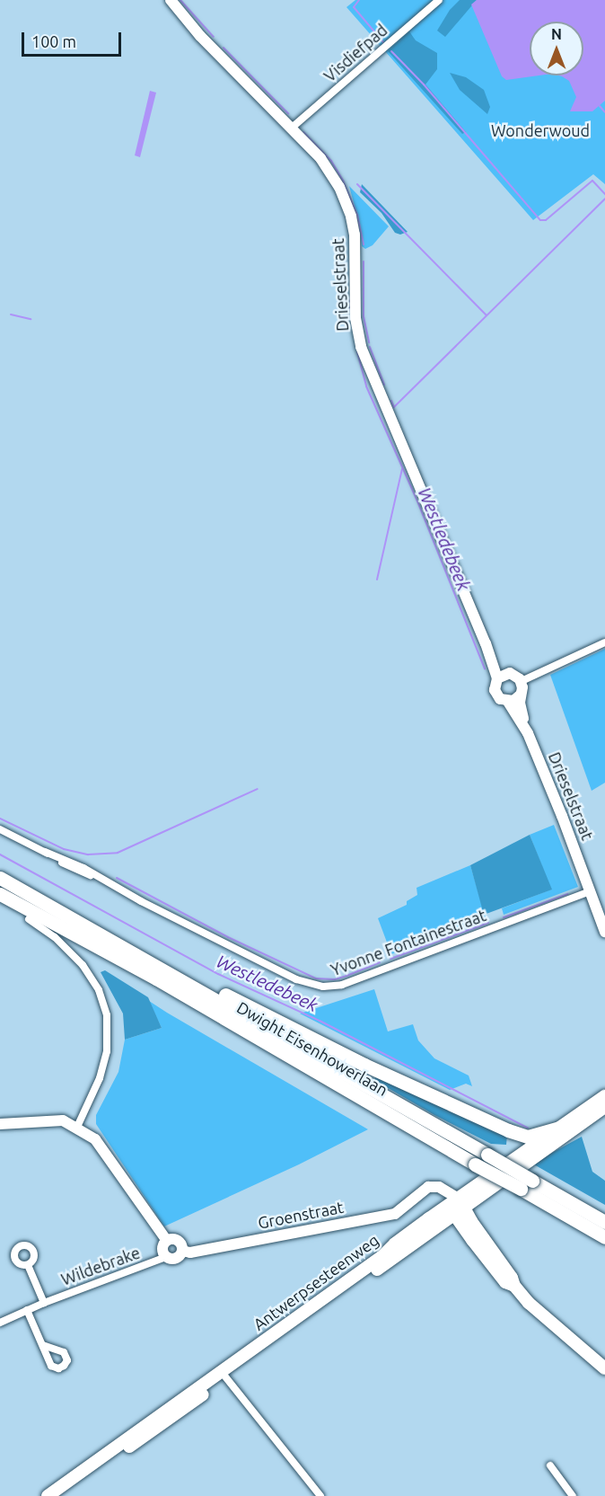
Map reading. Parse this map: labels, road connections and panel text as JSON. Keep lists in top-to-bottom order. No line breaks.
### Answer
{"streets":{"highway":["Dwight Eisenhowerlaan"],"main road":["Antwerpsesteenweg"],"street":["Visdiefpad","Drieselstraat","Yvonne Fontainestraat","Groenstraat","Wildebrake"]},"crossings":[["Visdiefpad","Drieselstraat"],["Drieselstraat","Yvonne Fontainestraat"],["Groenstraat","Wildebrake"],["Groenstraat","Antwerpsesteenweg"]],"water":["Westledebeek"],"parks":["Wonderwoud"],"scale_bar":"100 m","north":"top"}
